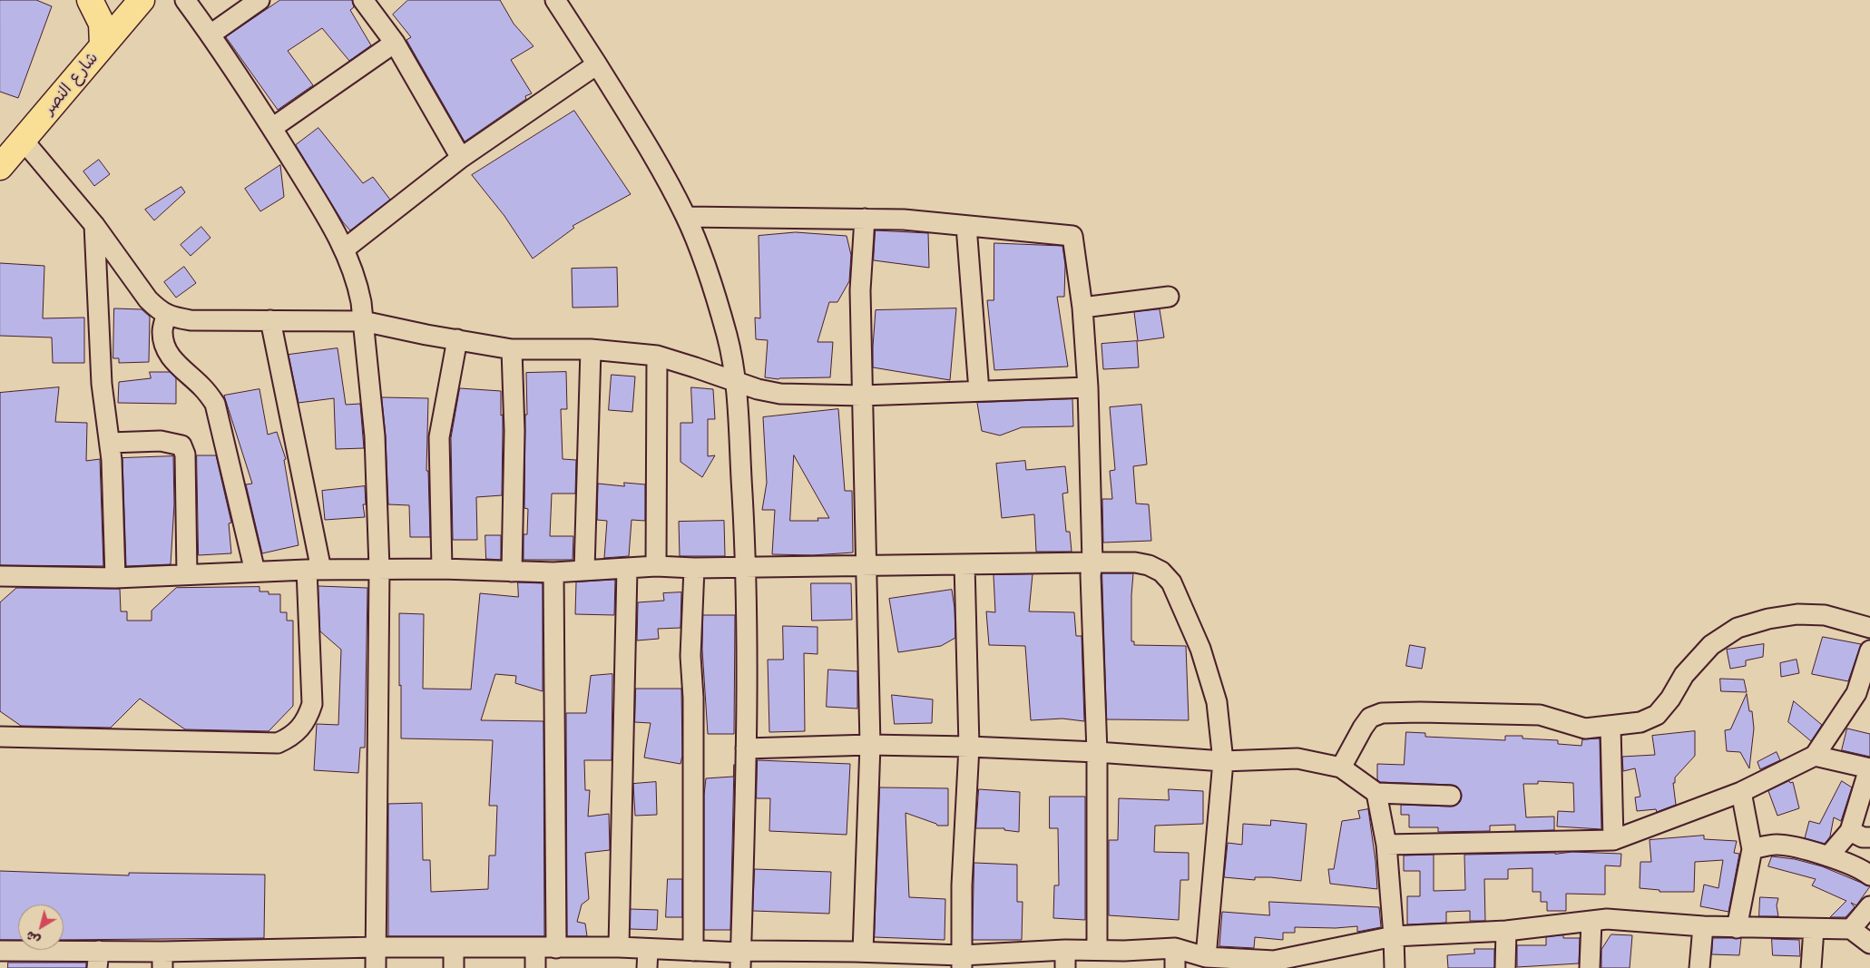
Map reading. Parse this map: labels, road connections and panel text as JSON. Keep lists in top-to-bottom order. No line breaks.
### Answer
{"streets":{"main road":["شارع النصر"]},"north":"bottom left"}
